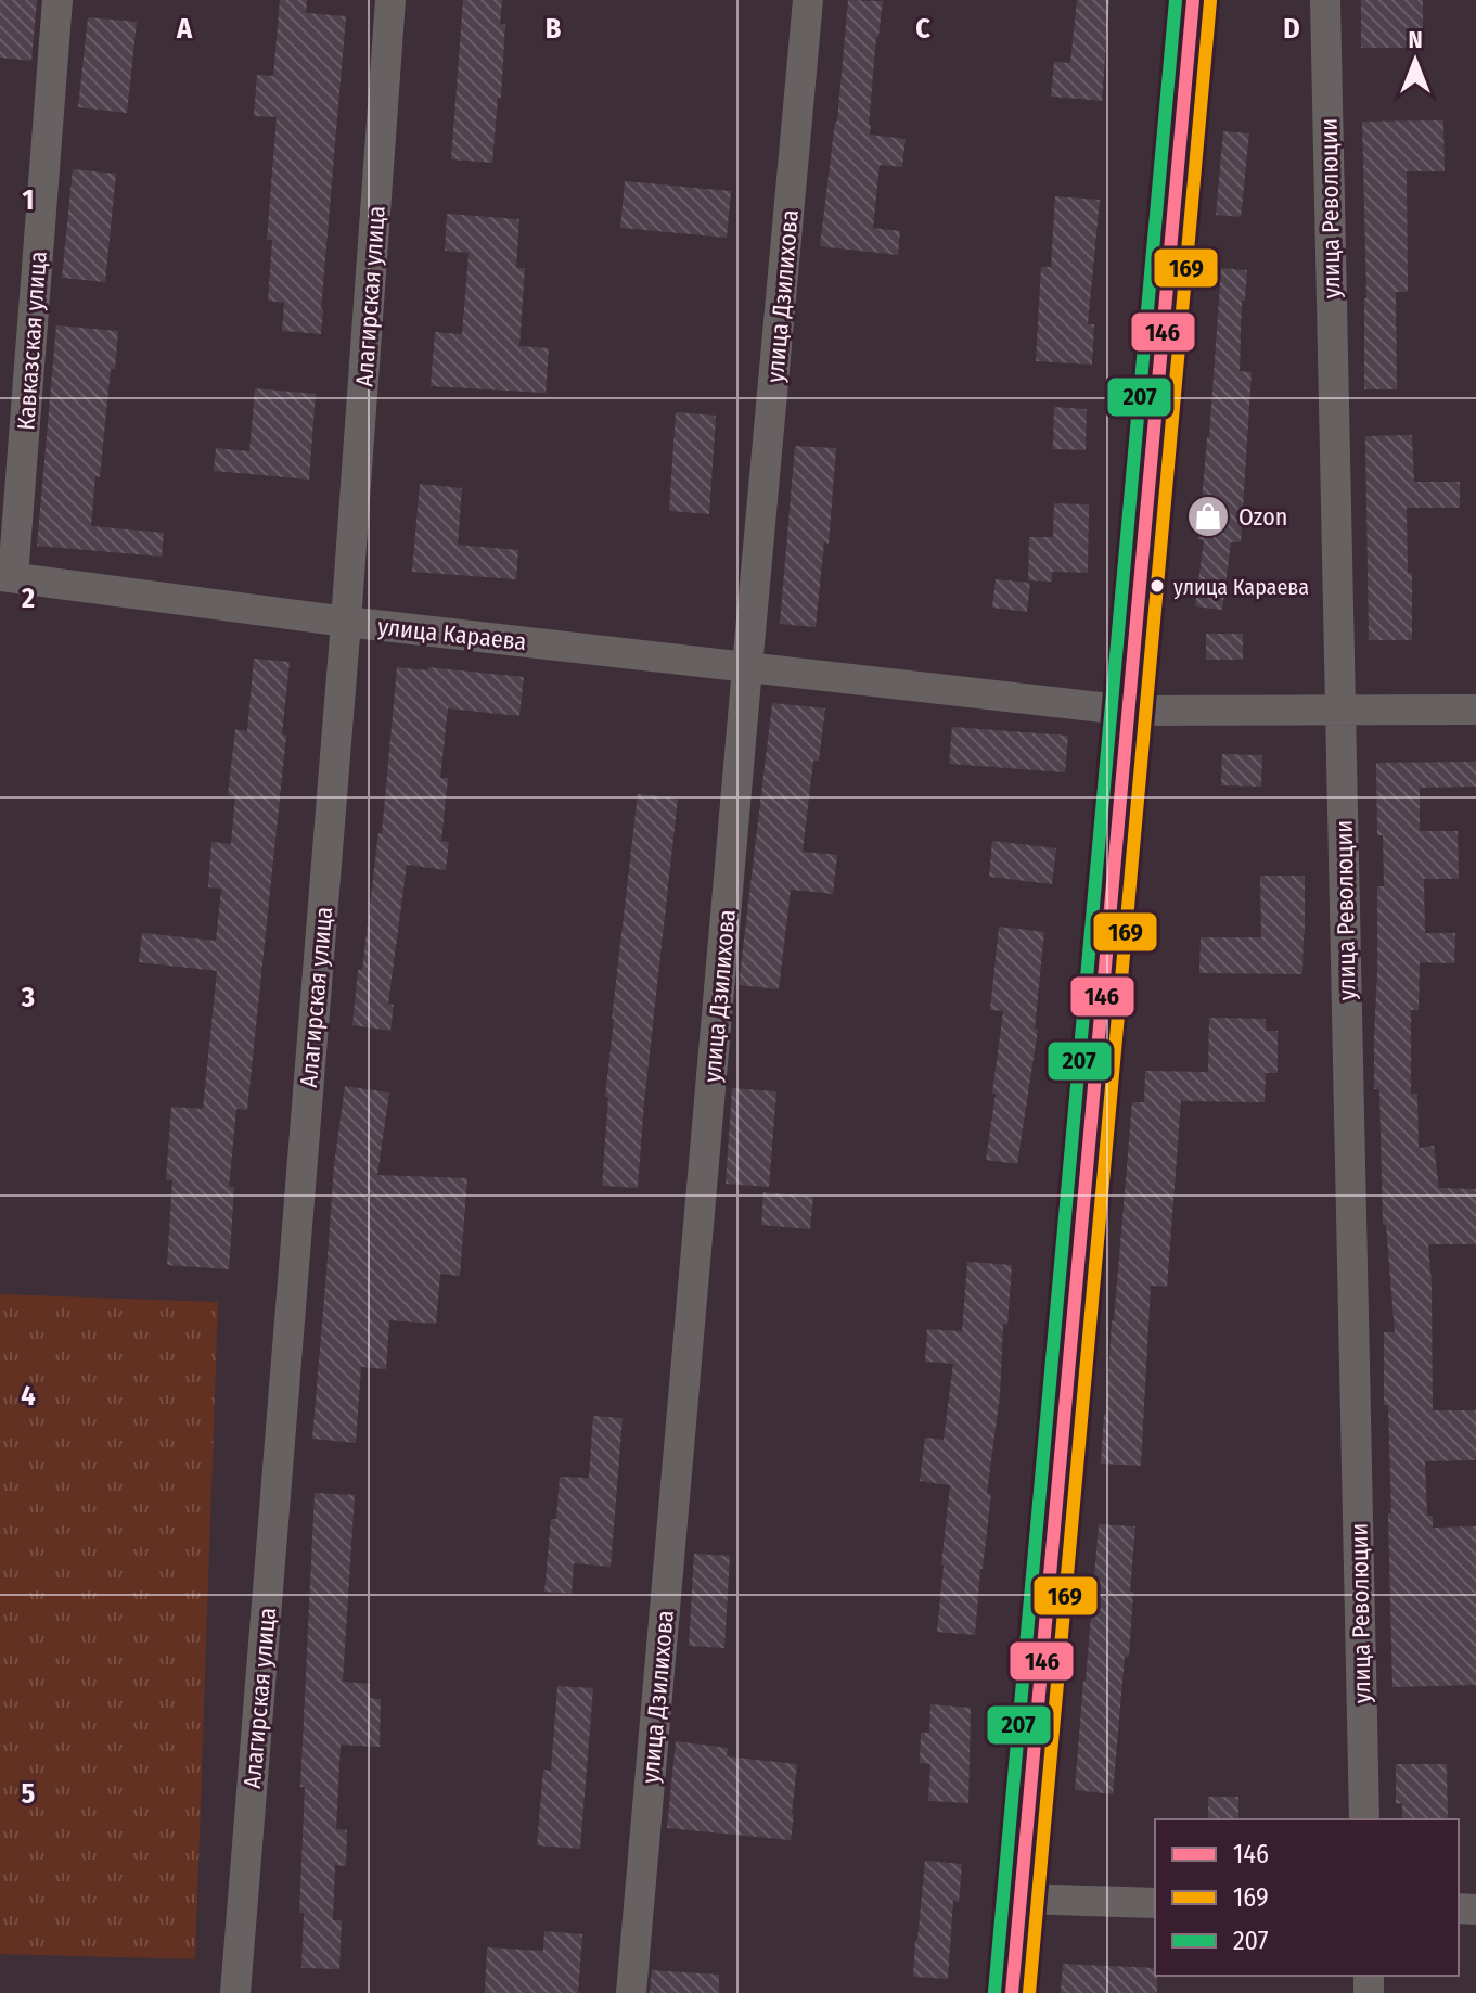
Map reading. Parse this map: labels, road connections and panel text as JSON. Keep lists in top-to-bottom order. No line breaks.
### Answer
{"streets":{"street":["улица Революции","Алагирская улица","улица Дзилихова","Кавказская улица","улица Караева"]},"crossings":[["улица Революции","улица Караева"],["Алагирская улица","улица Караева"],["улица Дзилихова","улица Караева"],["Кавказская улица","улица Караева"]],"places":{"shop":["Ozon"],"other":["улица Караева"]},"lines":["transit line 146","transit line 207","transit line 169"],"legend":["146","169","207"],"north":"top","grid":{"columns":["A","B","C","D"],"rows":["1","2","3","4","5"]}}
